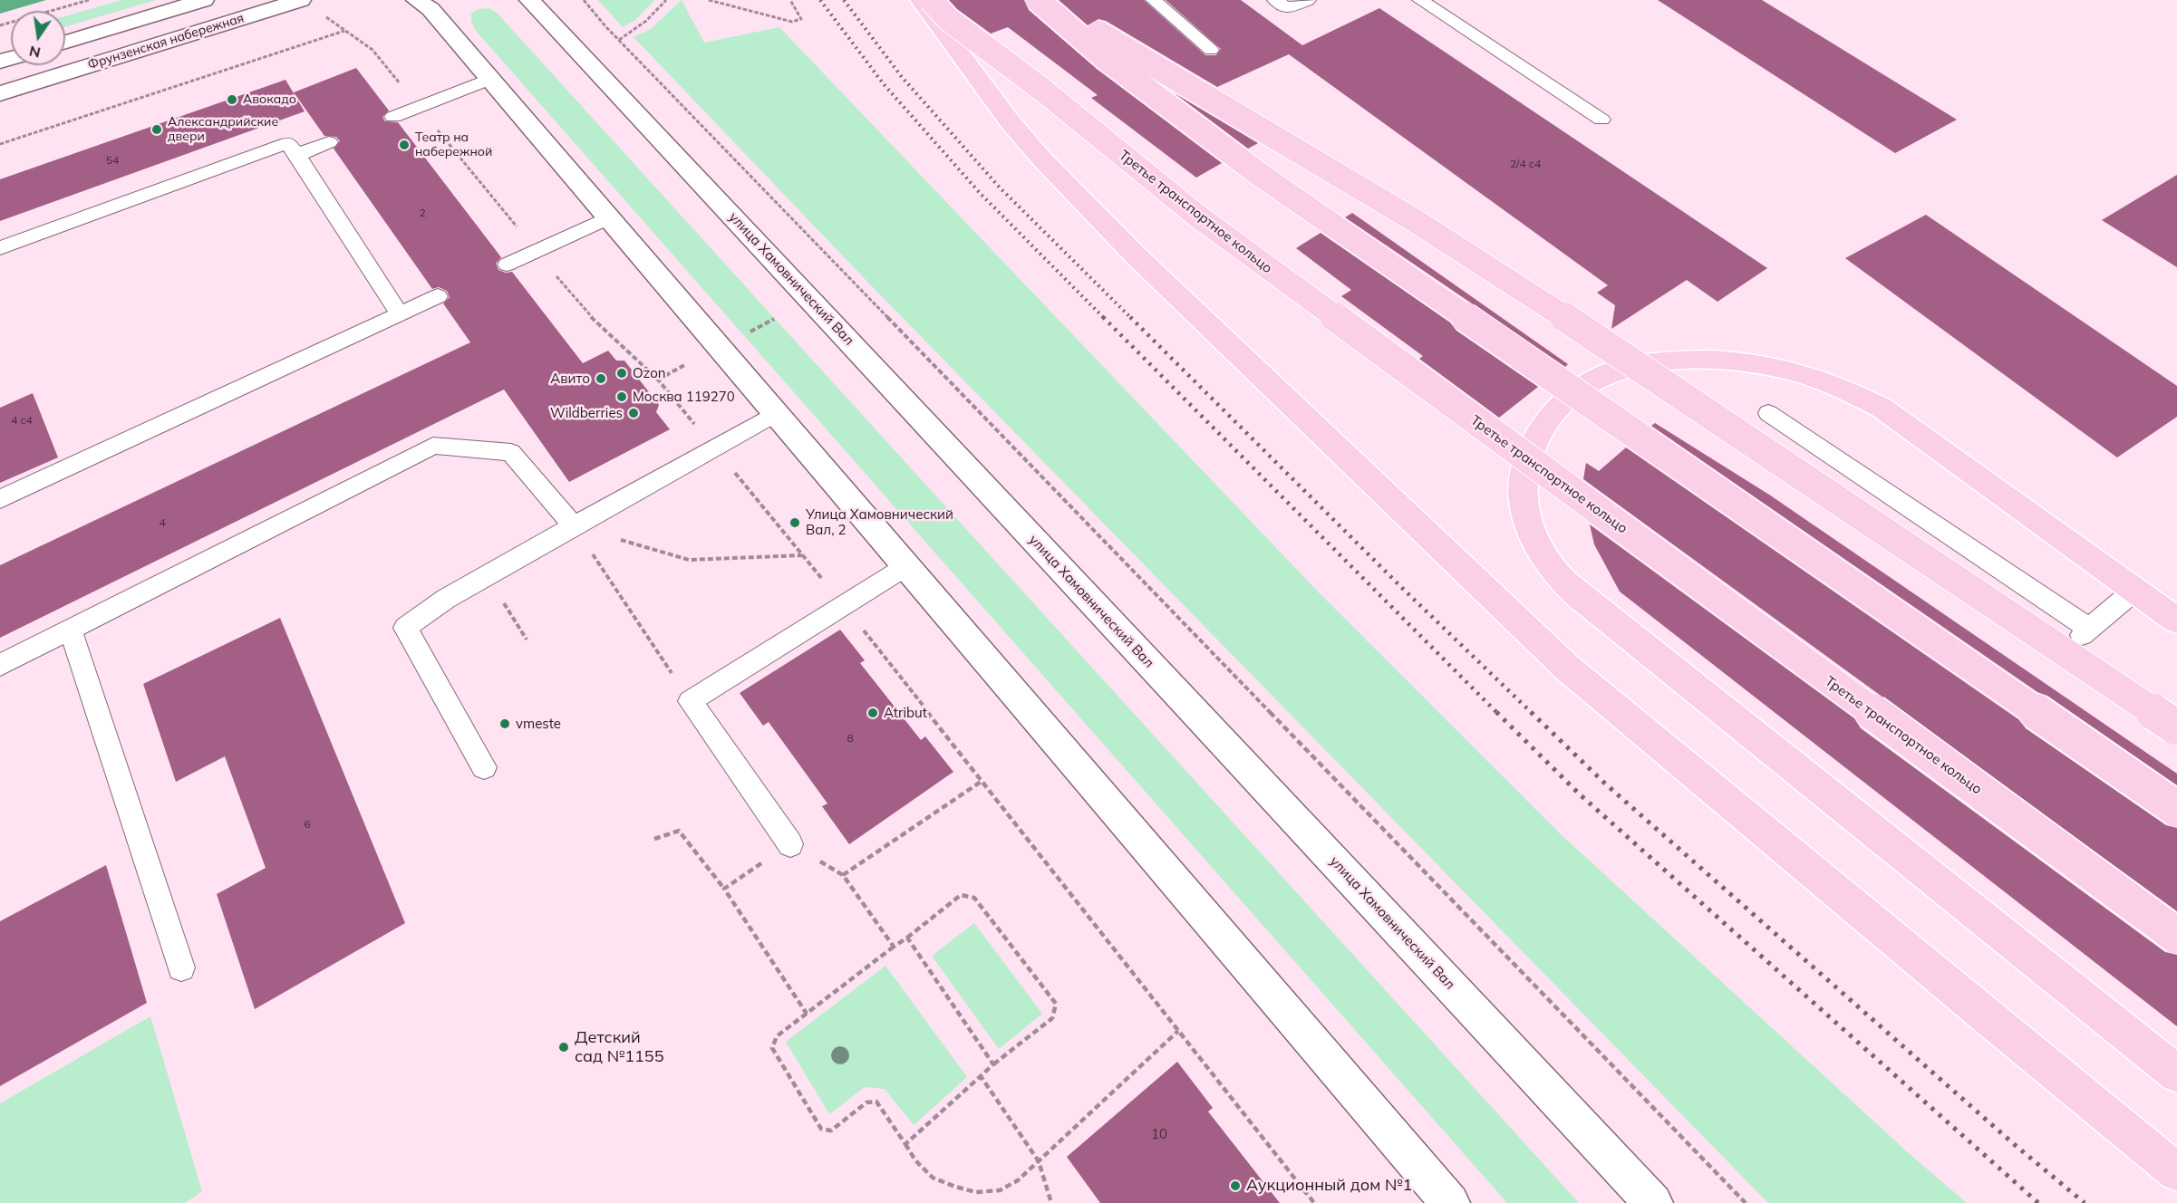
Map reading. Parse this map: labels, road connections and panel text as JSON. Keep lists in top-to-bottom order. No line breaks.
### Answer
{"streets":{"main road":["Фрунзенская набережная","Третье транспортное кольцо","улица Хамовнический Вал"]},"places":["Авокадо","Александрийские двери","Театр на набережной","Ozon","Авито","Москва 119270","Wildberries","Улица Хамовнический Вал, 2","Atribut","vmeste","Детский сад №1155","Аукционный дом №1"],"house_numbers":["54","2/4 с4","2","4 с4","4","8","6","10"],"north":"bottom"}
